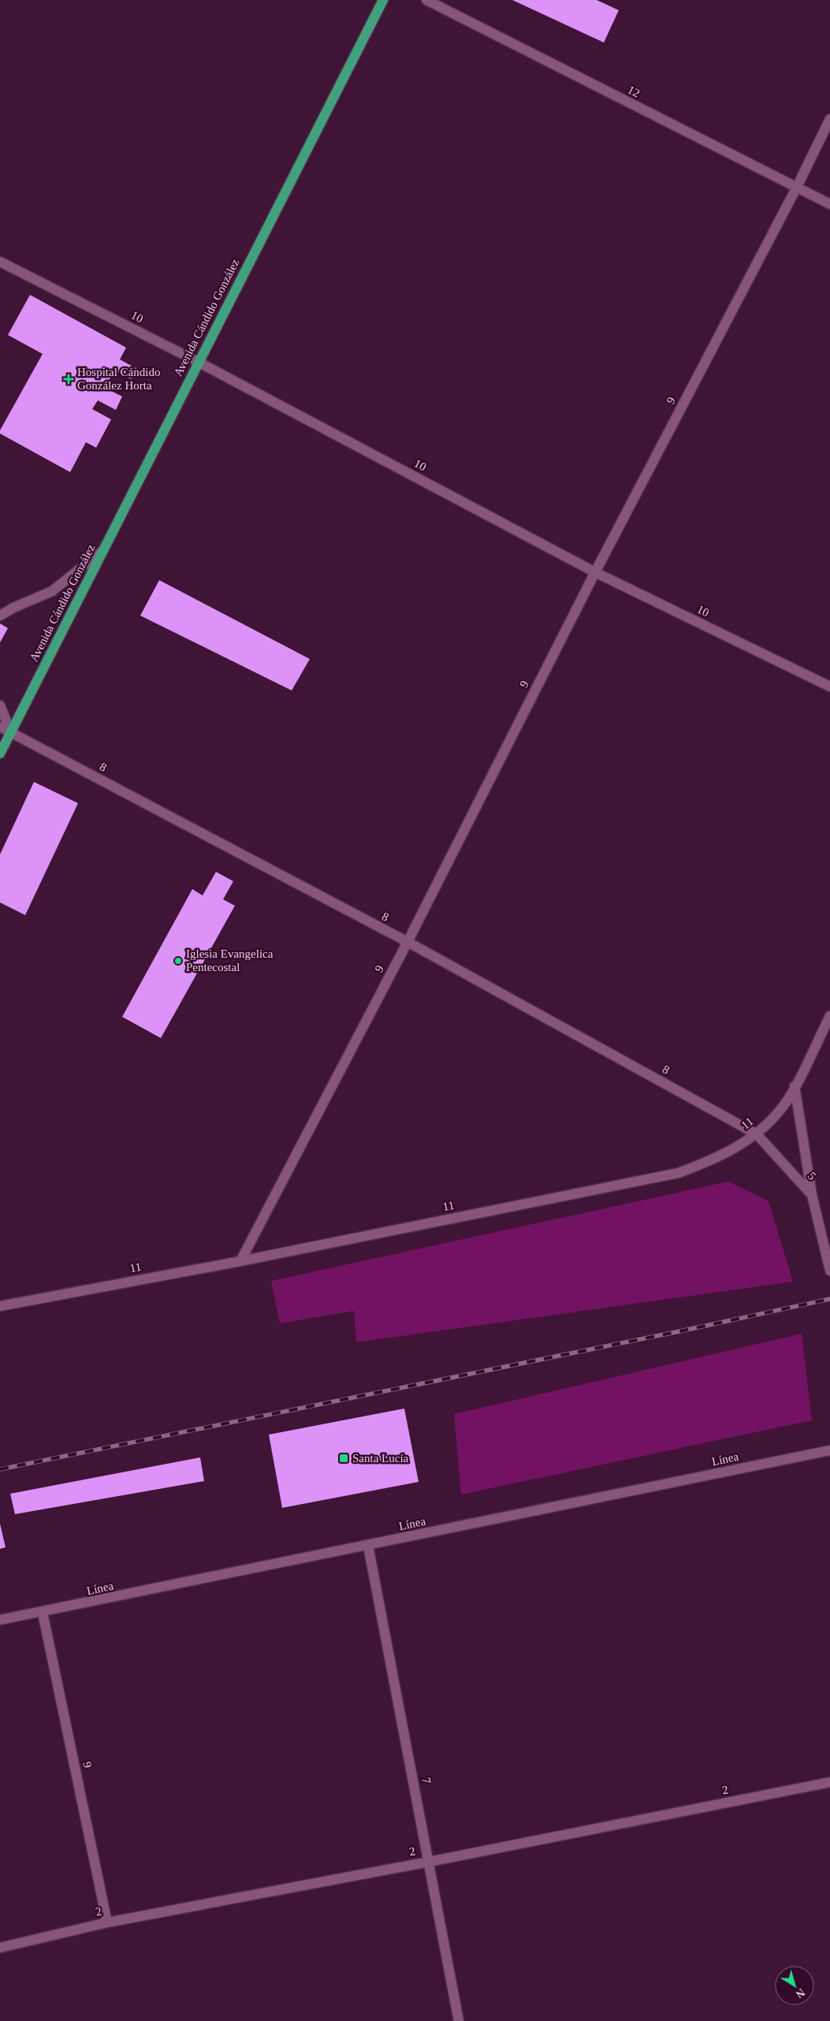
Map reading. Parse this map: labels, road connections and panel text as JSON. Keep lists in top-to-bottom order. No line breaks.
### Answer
{"streets":{"main road":["Avenida Cándido González"],"street":["12","10","9","8","11","5","Línea","7","2"]},"crossings":[["12","9"],["10","Avenida Cándido González"],["10","9"],["Avenida Cándido González","8"],["9","8"],["9","11"],["9","Línea"],["9","2"],["8","11"],["8","5"],["11","5"],["Línea","7"],["7","2"]],"places":{"health":["Hospital Cándido González Horta"],"other":["Iglesia Evangelica Pentecostal"],"transit":["Santa Lucía"]},"north":"bottom right"}
